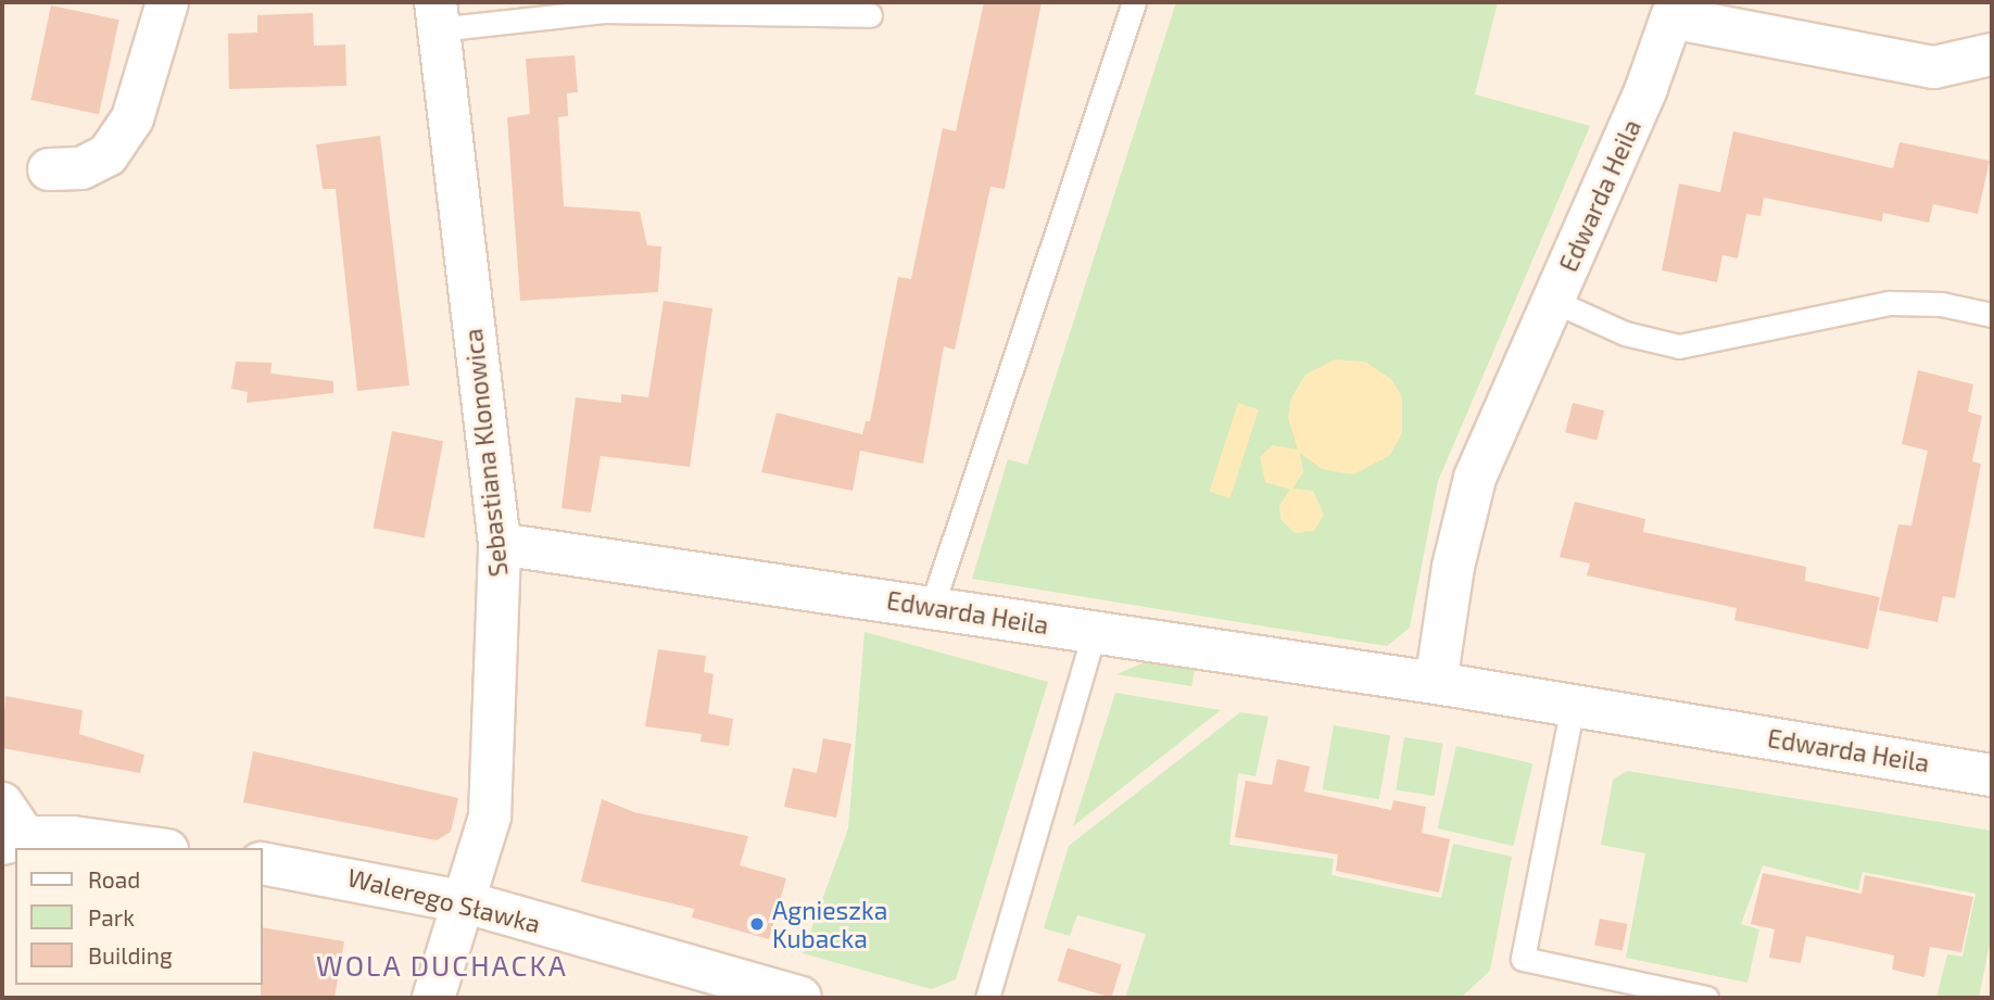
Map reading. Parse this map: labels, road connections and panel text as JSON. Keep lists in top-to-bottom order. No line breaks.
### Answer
{"streets":{"street":["Edwarda Heila","Sebastiana Klonowica","Walerego Sławka"]},"crossings":[["Edwarda Heila","Sebastiana Klonowica"],["Sebastiana Klonowica","Walerego Sławka"]],"districts":["WOLA DUCHACKA"],"places":["Agnieszka Kubacka"],"legend":["Road","Park","Building"]}
